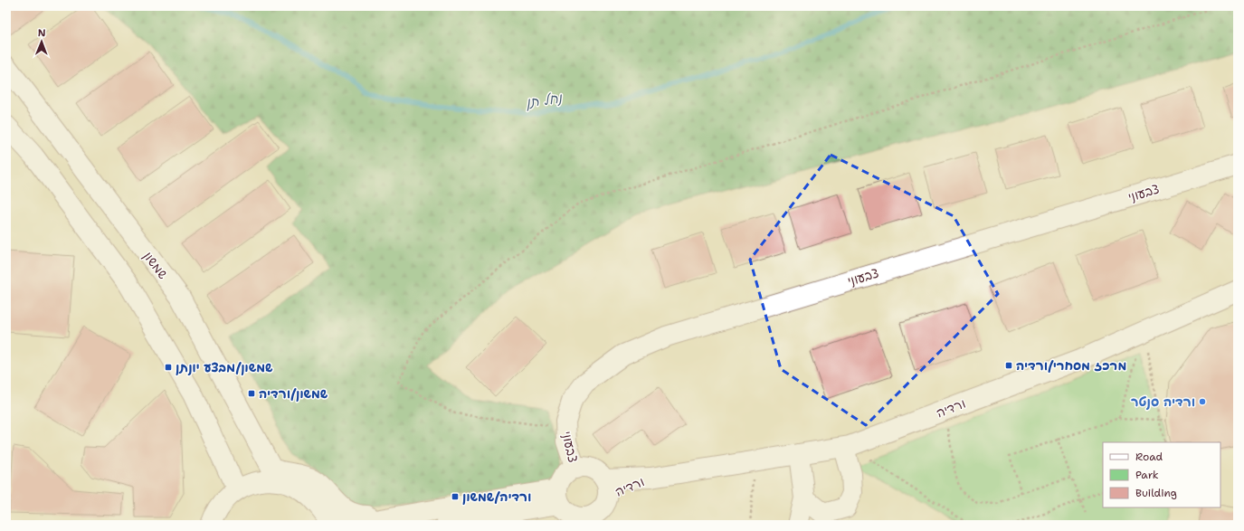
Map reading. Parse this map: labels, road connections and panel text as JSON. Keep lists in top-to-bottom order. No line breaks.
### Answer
{"streets":{"street":["צבעוני","שמשון","ורדיה"]},"crossings":[["צבעוני","ורדיה"]],"water":["נחל תן"],"places":{"transit":["מרכז מסחרי/ורדיה","שמשון/מבצע יונתן","שמשון/ורדיה","ורדיה/שמשון"],"other":["ורדיה סנטר"]},"legend":["Road","Park","Building"],"north":"top"}
